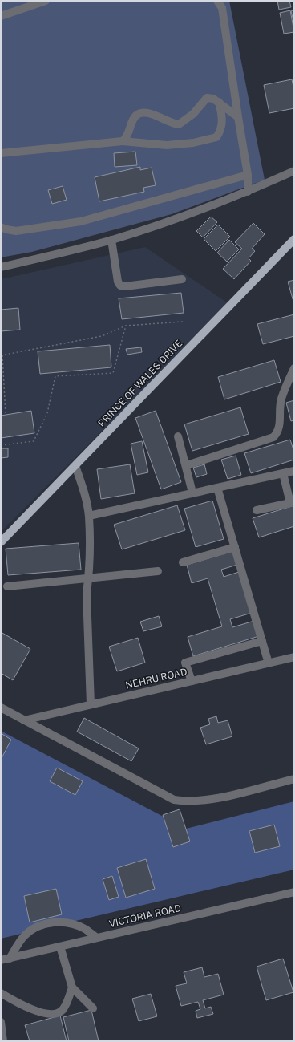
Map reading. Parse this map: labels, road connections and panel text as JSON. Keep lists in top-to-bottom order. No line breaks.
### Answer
{"streets":{"main road":["PRINCE OF WALES DRIVE"],"street":["NEHRU ROAD","VICTORIA ROAD"]}}
